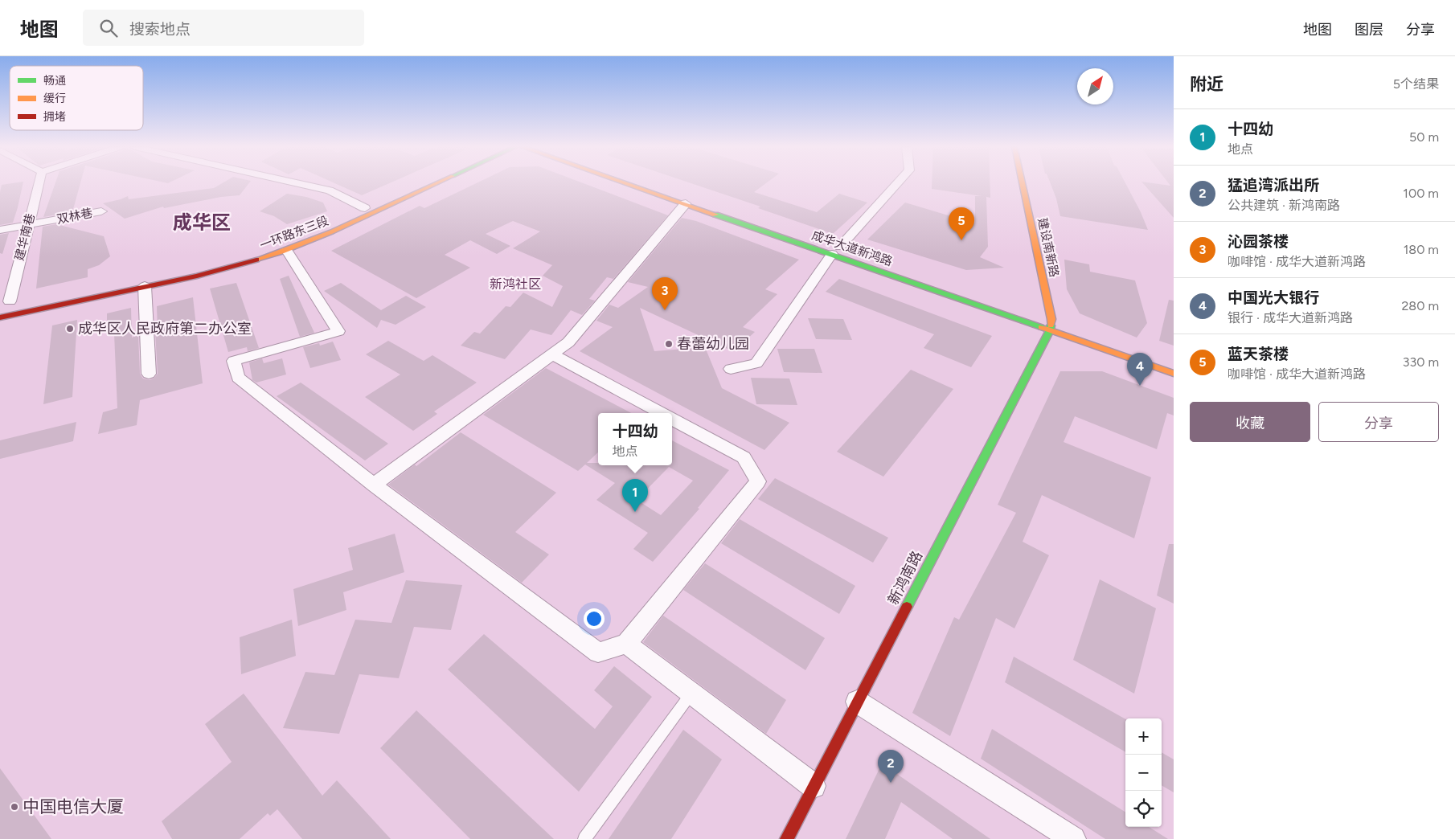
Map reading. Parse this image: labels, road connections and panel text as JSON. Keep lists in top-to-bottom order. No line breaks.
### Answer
{"streets":{"main road":["一环路东三段","建设南新路","成华大道新鸿路","新鸿南路"],"street":["双林巷","建华南巷"]},"crossings":[["双林巷","建华南巷"],["建设南新路","成华大道新鸿路"],["建设南新路","新鸿南路"],["成华大道新鸿路","新鸿南路"]],"districts":["成华区","新鸿社区"],"places":["成华区人民政府第二办公室","春蕾幼儿园","中国电信大厦"],"legend":["畅通","缓行","拥堵"],"north":"top right","page":{"header":"地图","search":"搜索地点","nav":["地图","图层","分享"],"heading":["附近","5个结果"],"list":[{"mark":"1","name":"十四幼","note":"地点","value":"50 m"},{"mark":"2","name":"猛追湾派出所","note":"公共建筑 · 新鸿南路","value":"100 m"},{"mark":"3","name":"沁园茶楼","note":"咖啡馆 · 成华大道新鸿路","value":"180 m"},{"mark":"4","name":"中国光大银行","note":"银行 · 成华大道新鸿路","value":"280 m"},{"mark":"5","name":"蓝天茶楼","note":"咖啡馆 · 成华大道新鸿路","value":"330 m"}],"pins":["5","3","4","1","2"],"buttons":["收藏","分享"],"popup":["十四幼","地点"],"map_buttons":["+","−"]}}
